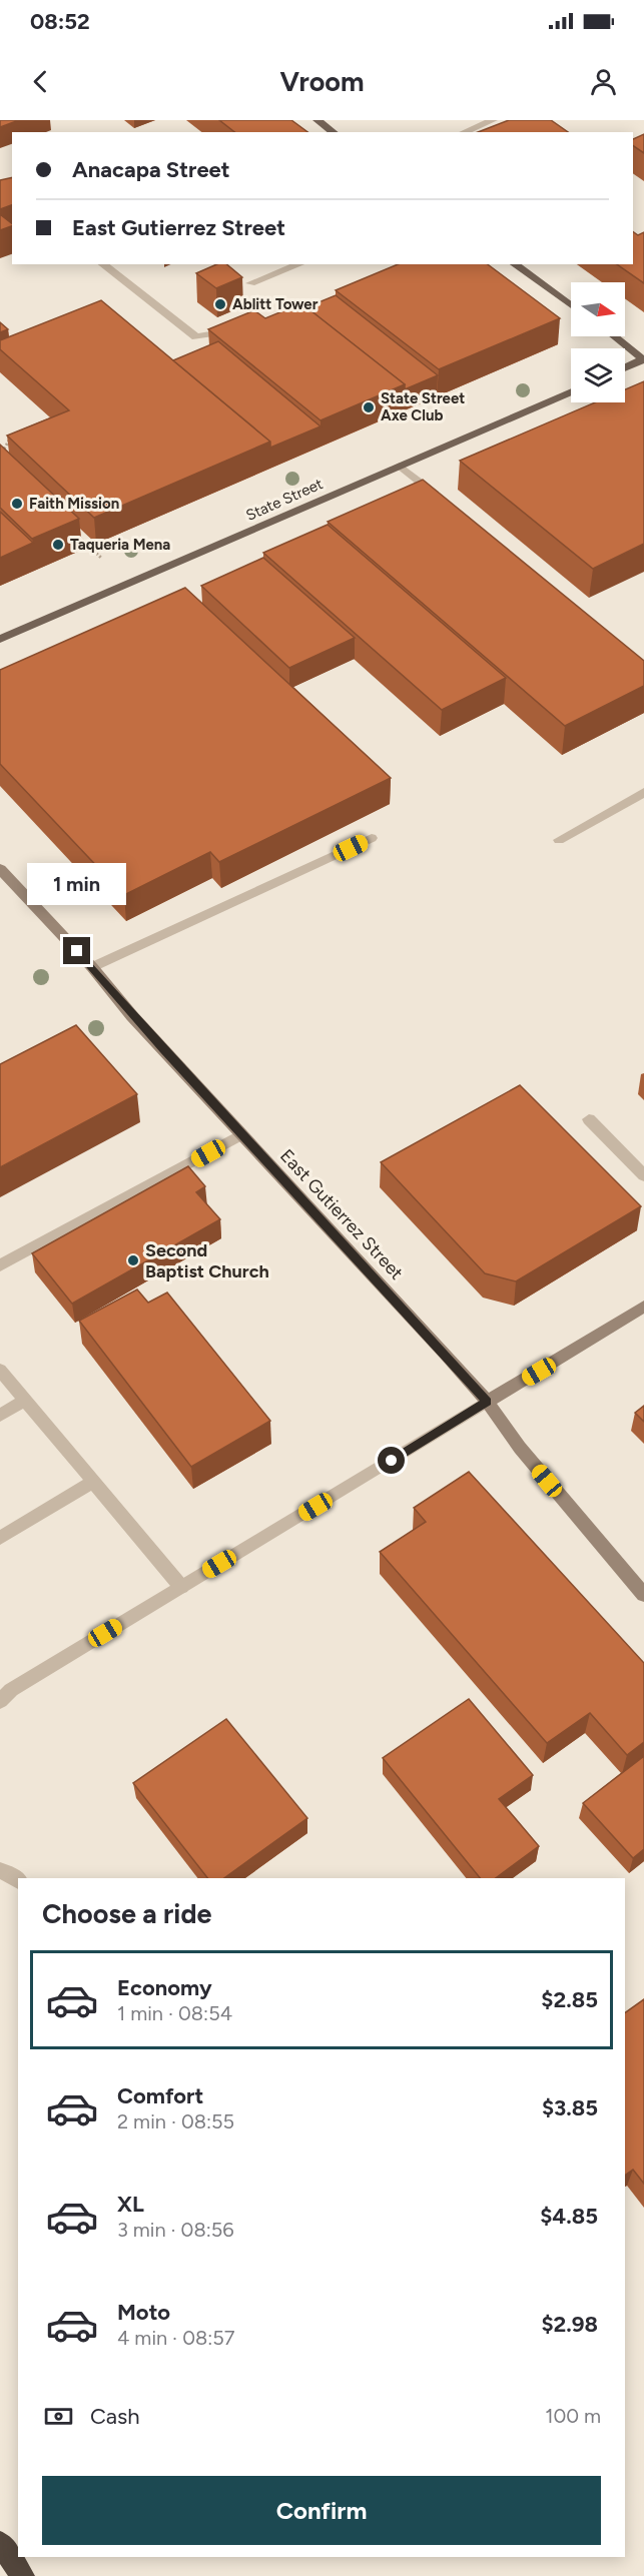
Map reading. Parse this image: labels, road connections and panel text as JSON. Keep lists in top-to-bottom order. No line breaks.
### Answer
{"streets":{"main road":["State Street","East Gutierrez Street"]},"places":["Ablitt Tower","State Street Axe Club","Faith Mission","Taqueria Mena","Second Baptist Church"],"north":"right","page":{"status":"08:52","header":"Vroom","banner":["Anacapa Street","East Gutierrez Street"],"bubble":"1 min","heading":"Choose a ride","list":[{"name":"Economy","note":"1 min · 08:54","value":"$2.85"},{"name":"Comfort","note":"2 min · 08:55","value":"$3.85"},{"name":"XL","note":"3 min · 08:56","value":"$4.85"},{"name":"Moto","note":"4 min · 08:57","value":"$2.98"}],"pay":["Cash","100 m"],"buttons":"Confirm"}}
